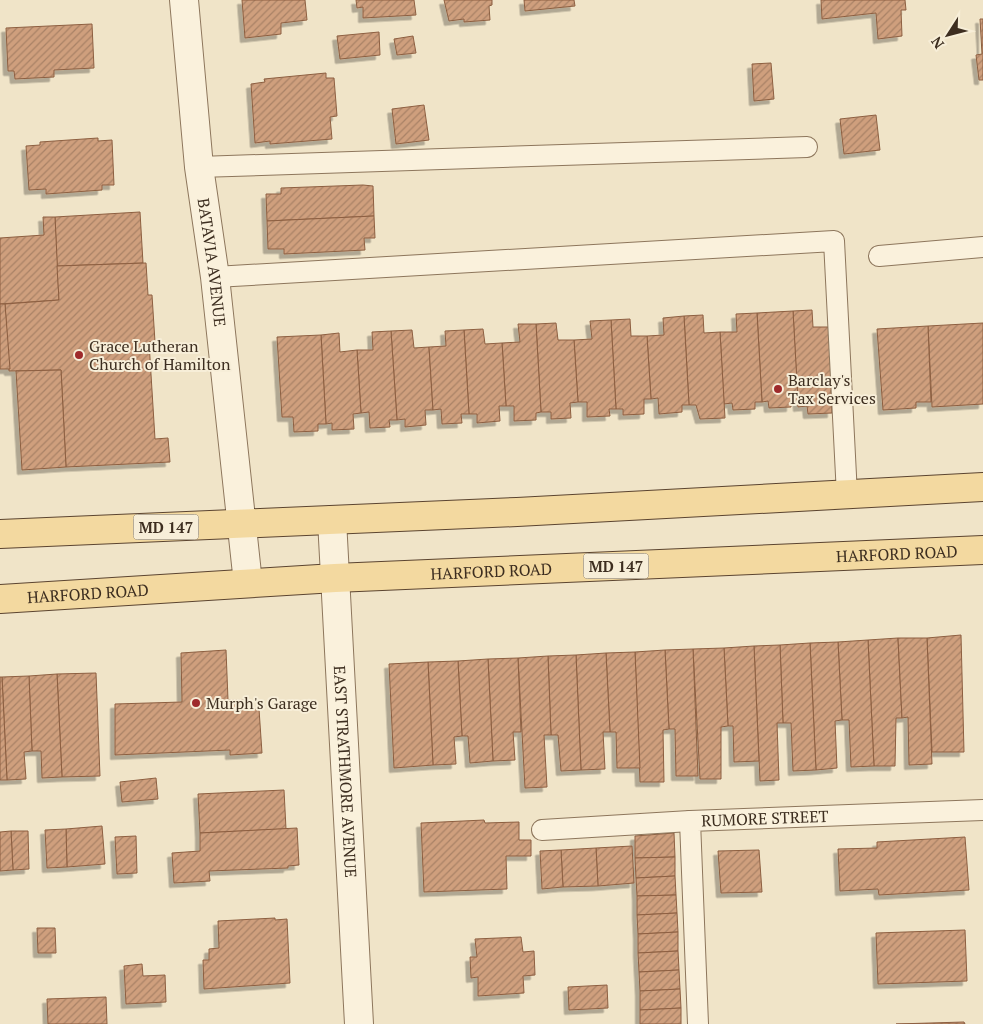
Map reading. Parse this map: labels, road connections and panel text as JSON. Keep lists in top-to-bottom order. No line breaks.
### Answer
{"streets":{"main road":["MD 147","HARFORD ROAD"],"street":["BATAVIA AVENUE","EAST STRATHMORE AVENUE"],"lane":["RUMORE STREET"]},"crossings":[["BATAVIA AVENUE","MD 147"],["BATAVIA AVENUE","HARFORD ROAD"],["MD 147","EAST STRATHMORE AVENUE"],["HARFORD ROAD","EAST STRATHMORE AVENUE"]],"places":["Grace Lutheran Church of Hamilton","Barclay's Tax Services","Murph's Garage"],"north":"bottom left"}
